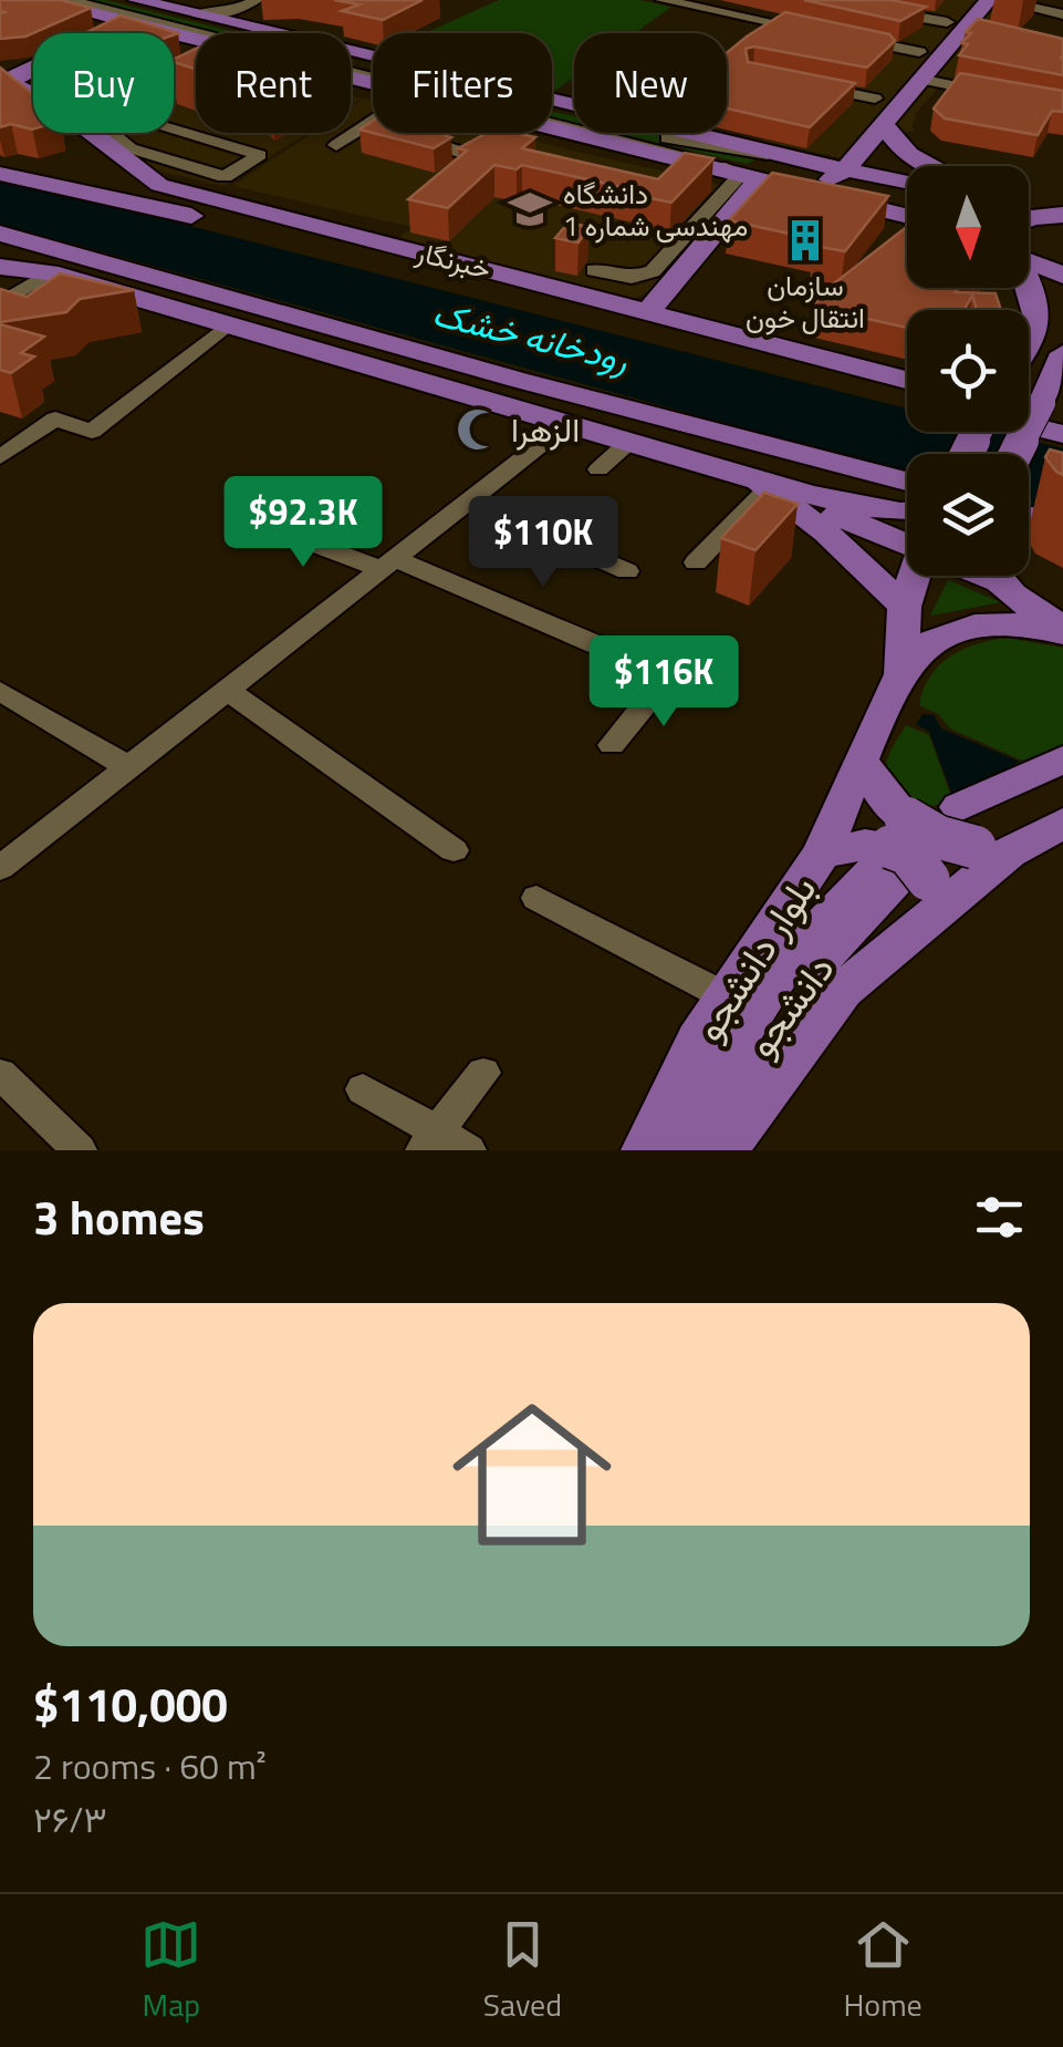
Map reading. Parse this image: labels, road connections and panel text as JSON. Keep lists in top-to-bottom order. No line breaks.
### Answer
{"streets":{"main road":["خبرنگار","بلوار دانشجو","دانشجو"]},"water":["رودخانه خشک"],"places":{"school or university":["دانشگاه مهندسی شماره 1"],"building":["سازمان انتقال خون"],"mosque":["الزهرا"]},"north":"bottom","page":{"chip":["Buy","Rent","Filters","New"],"price":["$92.3K","$110K","$116K"],"heading":"3 homes","list":[{"name":"$110,000","note":"2 rooms · 60 m² · ۲۶/۳"}],"tabs":["Map","Saved","Home"]}}
